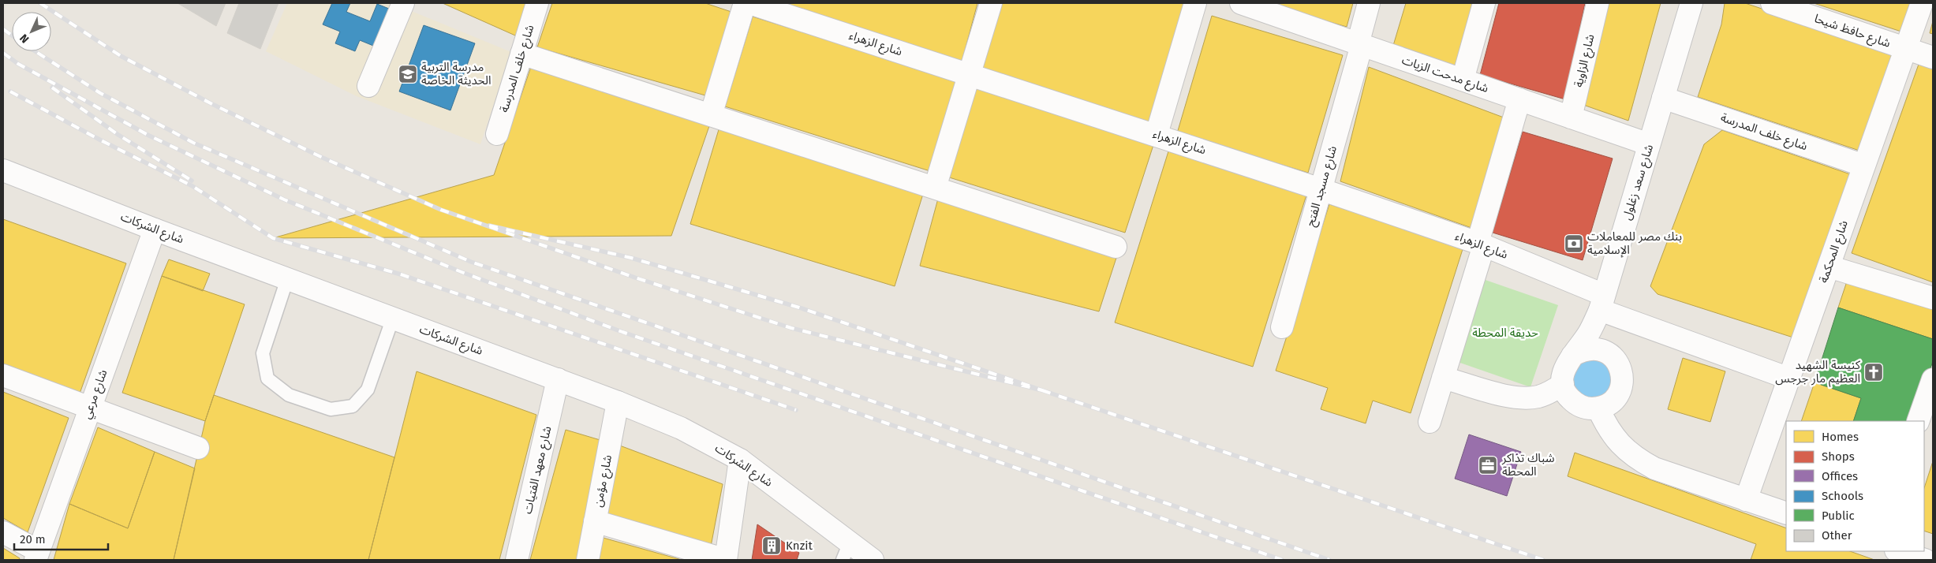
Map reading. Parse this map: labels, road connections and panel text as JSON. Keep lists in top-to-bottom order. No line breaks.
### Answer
{"streets":{"street":["شارع حافظ شيحا","شارع الزهراء","شارع الزاوية","شارع خلف المدرسة","شارع مدحت الزيات","شارع سعد زغلول","شارع مسجد الفتح","شارع الشركات","شارع المحكمة","شارع مرعي","شارع معهد الفتيات","شارع مؤمن"]},"crossings":[["شارع حافظ شيحا","شارع المحكمة"],["شارع الزهراء","شارع سعد زغلول"],["شارع الزهراء","شارع مسجد الفتح"],["شارع الزهراء","شارع المحكمة"],["شارع الزاوية","شارع مدحت الزيات"],["شارع خلف المدرسة","شارع سعد زغلول"],["شارع خلف المدرسة","شارع المحكمة"],["شارع مدحت الزيات","شارع سعد زغلول"],["شارع مدحت الزيات","شارع مسجد الفتح"],["شارع الشركات","شارع مرعي"],["شارع الشركات","شارع معهد الفتيات"],["شارع الشركات","شارع مؤمن"]],"parks":["حديقة المحطة"],"places":{"school or university":["مدرسة التربية الحديثة الخاصة"],"bank":["بنك مصر للمعاملات الإسلامية"],"church":["كنيسة الشهيد العظيم مار جرجس"],"office":["شباك تذاكر المحطة"],"building":["Knzit"]},"legend":["Homes","Shops","Offices","Schools","Public","Other"],"scale_bar":"20 m","north":"bottom left"}
